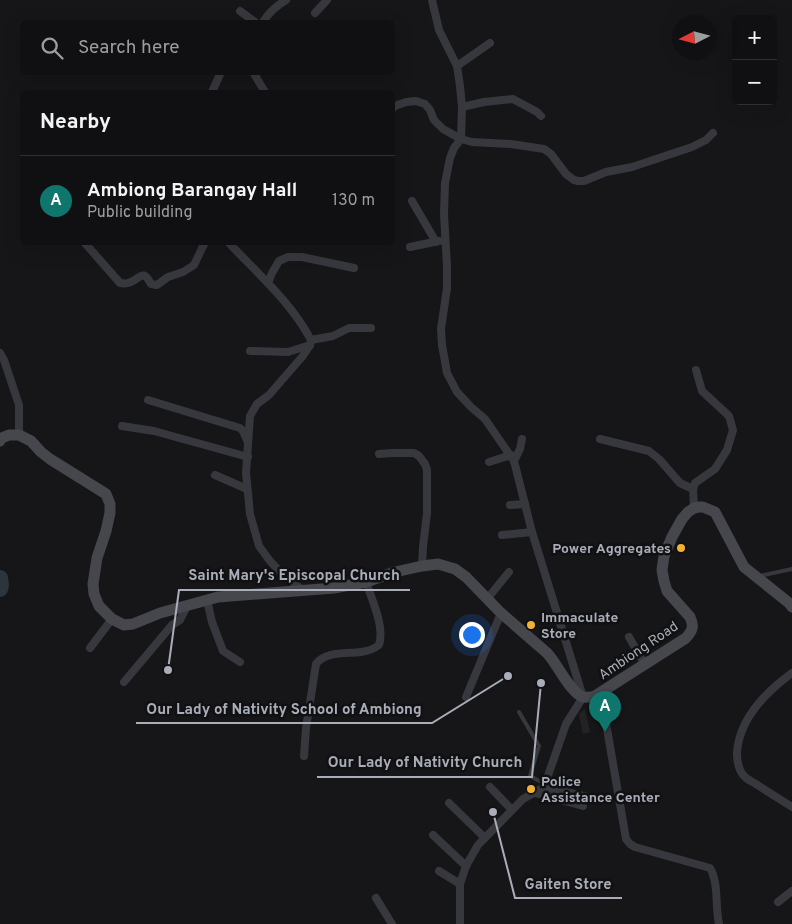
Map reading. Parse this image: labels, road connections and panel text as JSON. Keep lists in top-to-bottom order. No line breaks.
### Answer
{"streets":{"main road":["Ambiong Road"]},"places":["Power Aggregates","Immaculate Store","Saint Mary's Episcopal Church","Our Lady of Nativity School of Ambiong","Our Lady of Nativity Church","Police Assistance Center","Gaiten Store"],"north":"left","page":{"map_buttons":["+","−"],"search":"Search here","heading":"Nearby","list":[{"mark":"A","name":"Ambiong Barangay Hall","note":"Public building","value":"130 m"}],"pins":"A"}}
